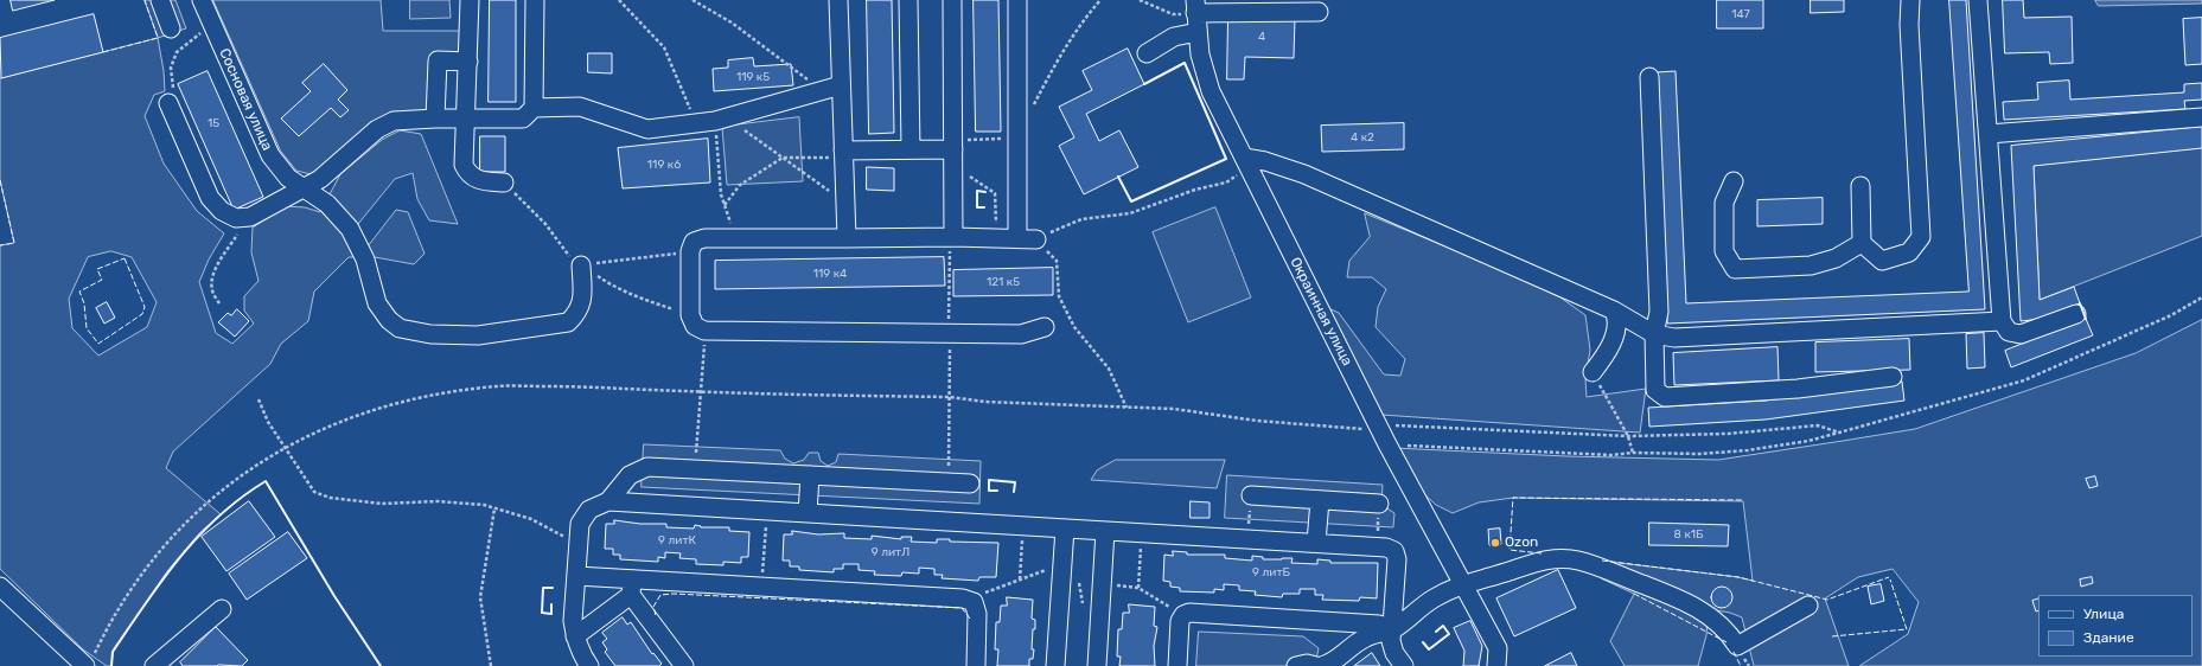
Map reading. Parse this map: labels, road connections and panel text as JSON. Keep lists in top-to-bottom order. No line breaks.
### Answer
{"streets":{"street":["Сосновая улица","Окраинная улица"]},"places":["Ozon"],"house_numbers":["147","4","119 к5","15","4 к2","119 к6","119 к4","121 к5","8 к1Б","9 литК","9 литЛ","9 литБ"],"legend":["Улица","Здание"]}
